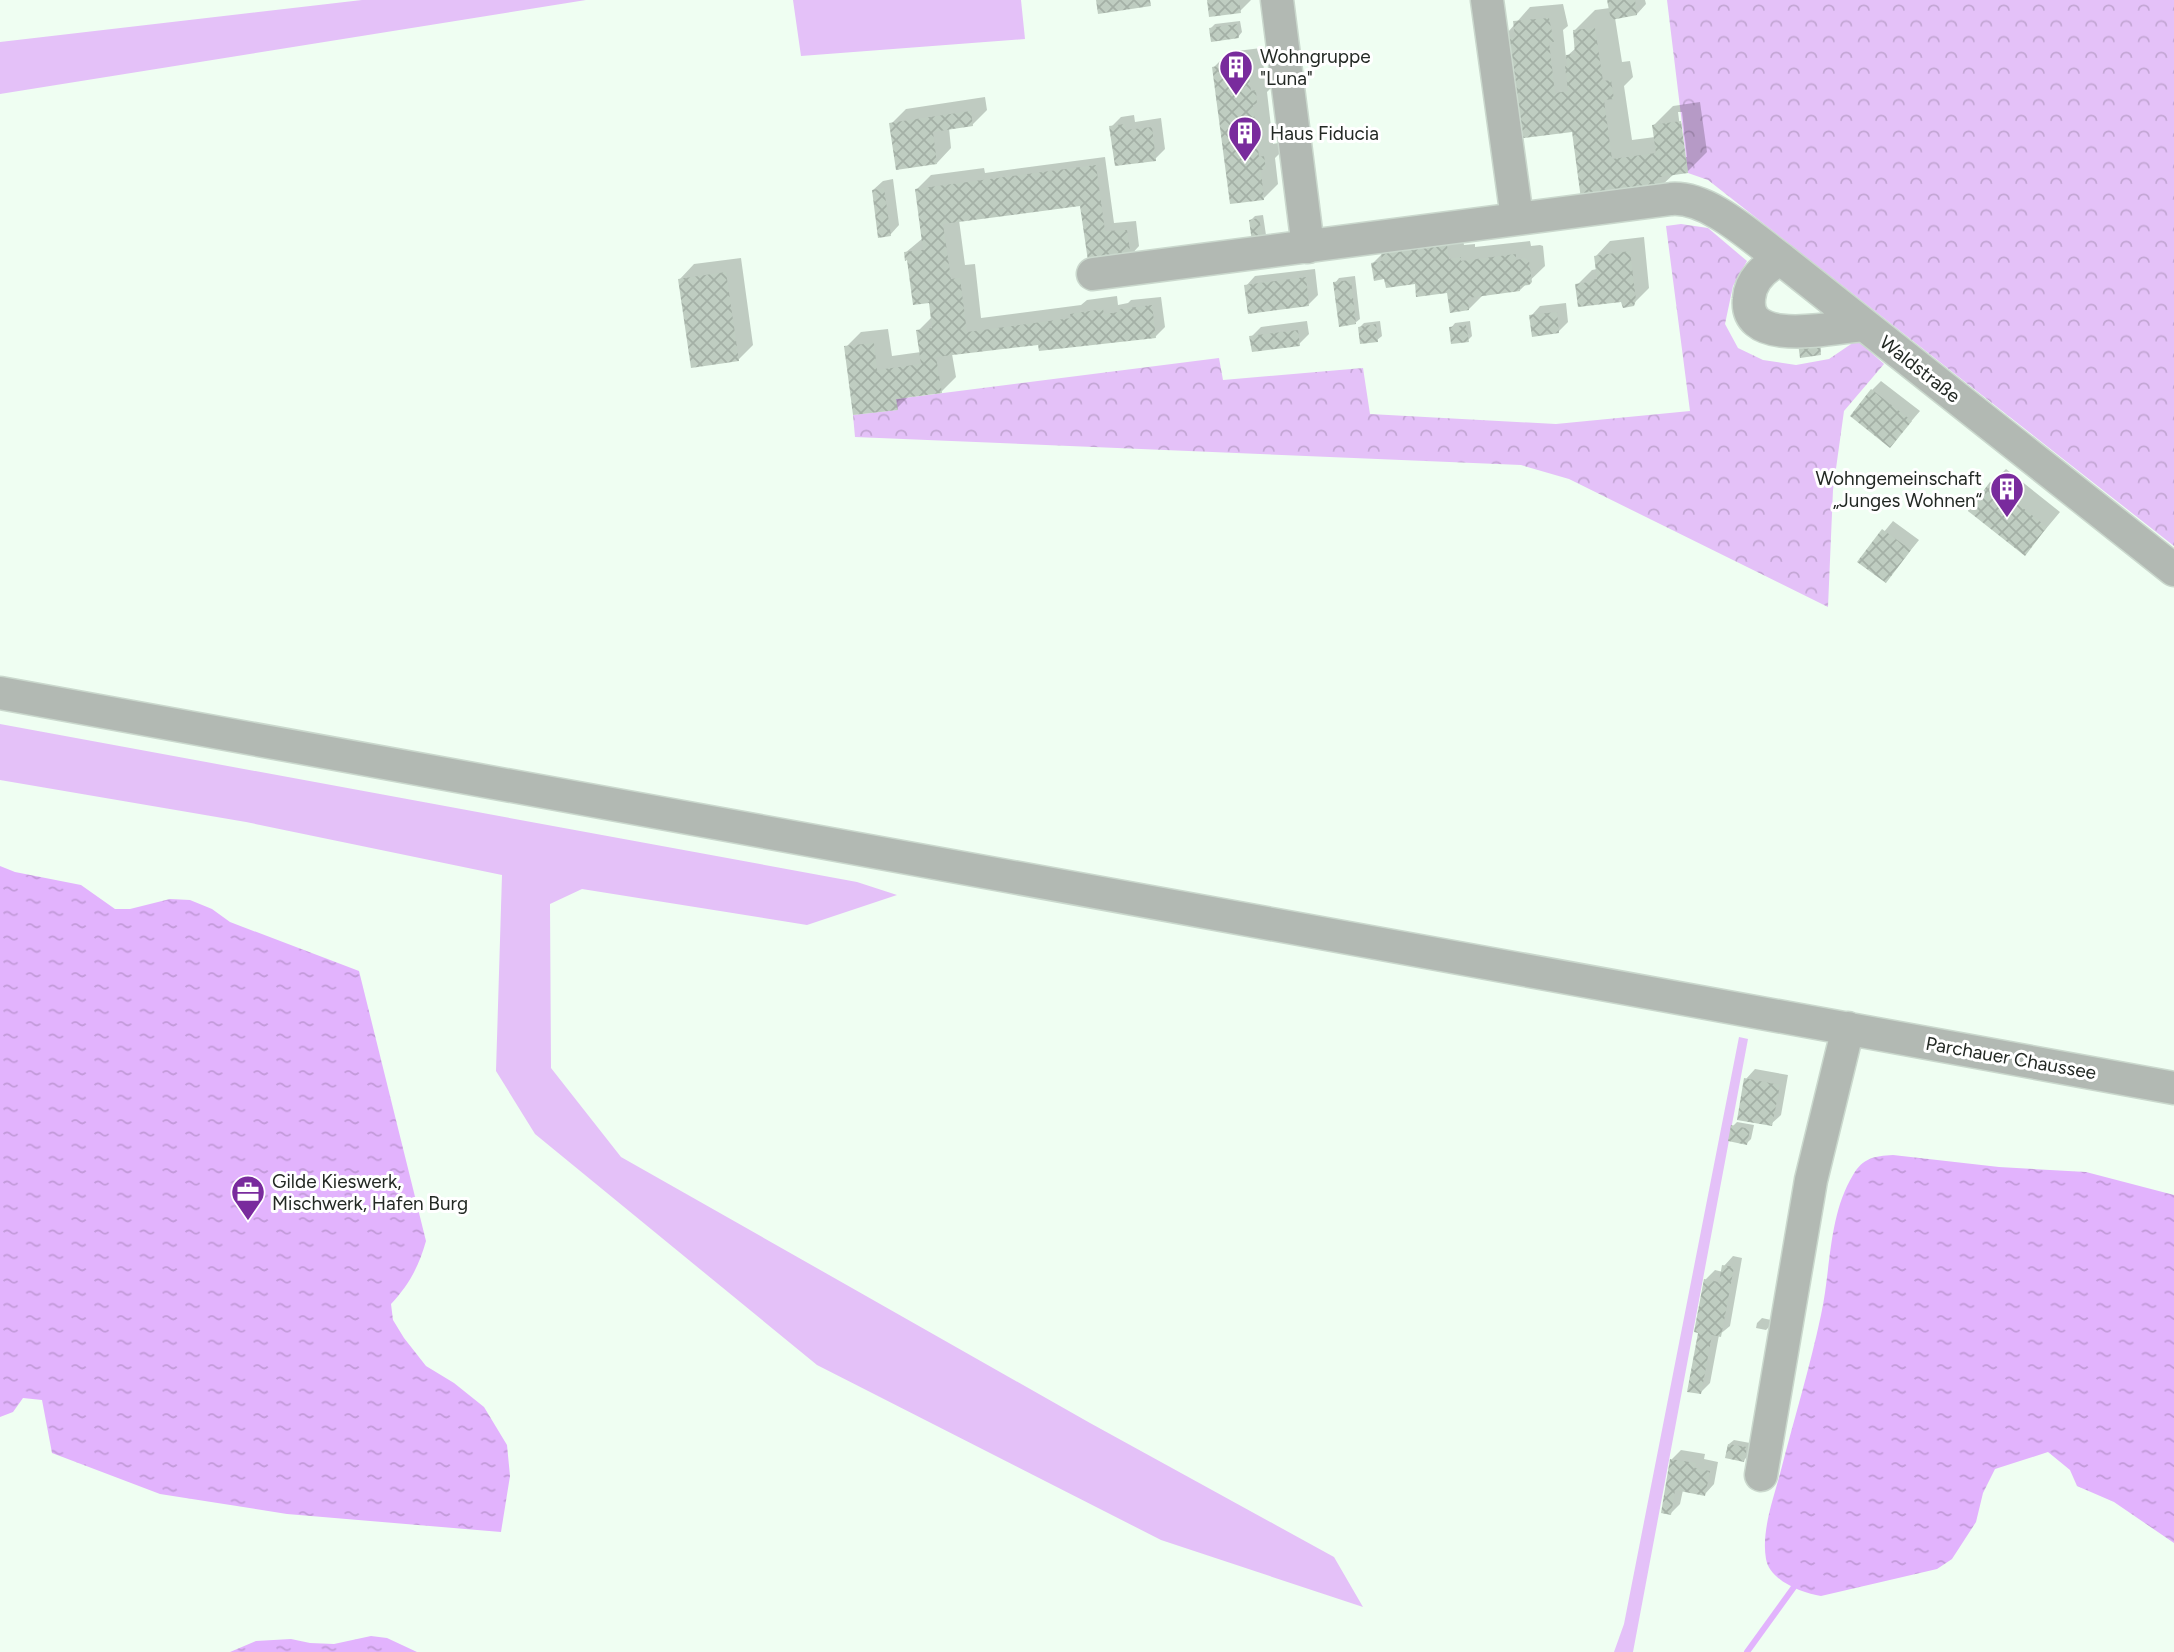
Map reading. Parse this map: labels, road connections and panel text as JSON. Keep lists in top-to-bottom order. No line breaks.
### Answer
{"streets":{"street":["Waldstraße","Parchauer Chaussee"]},"places":{"building":["Wohngruppe \"Luna\"","Haus Fiducia","Wohngemeinschaft „Junges Wohnen“"],"office":["Gilde Kieswerk, Mischwerk, Hafen Burg"]}}
